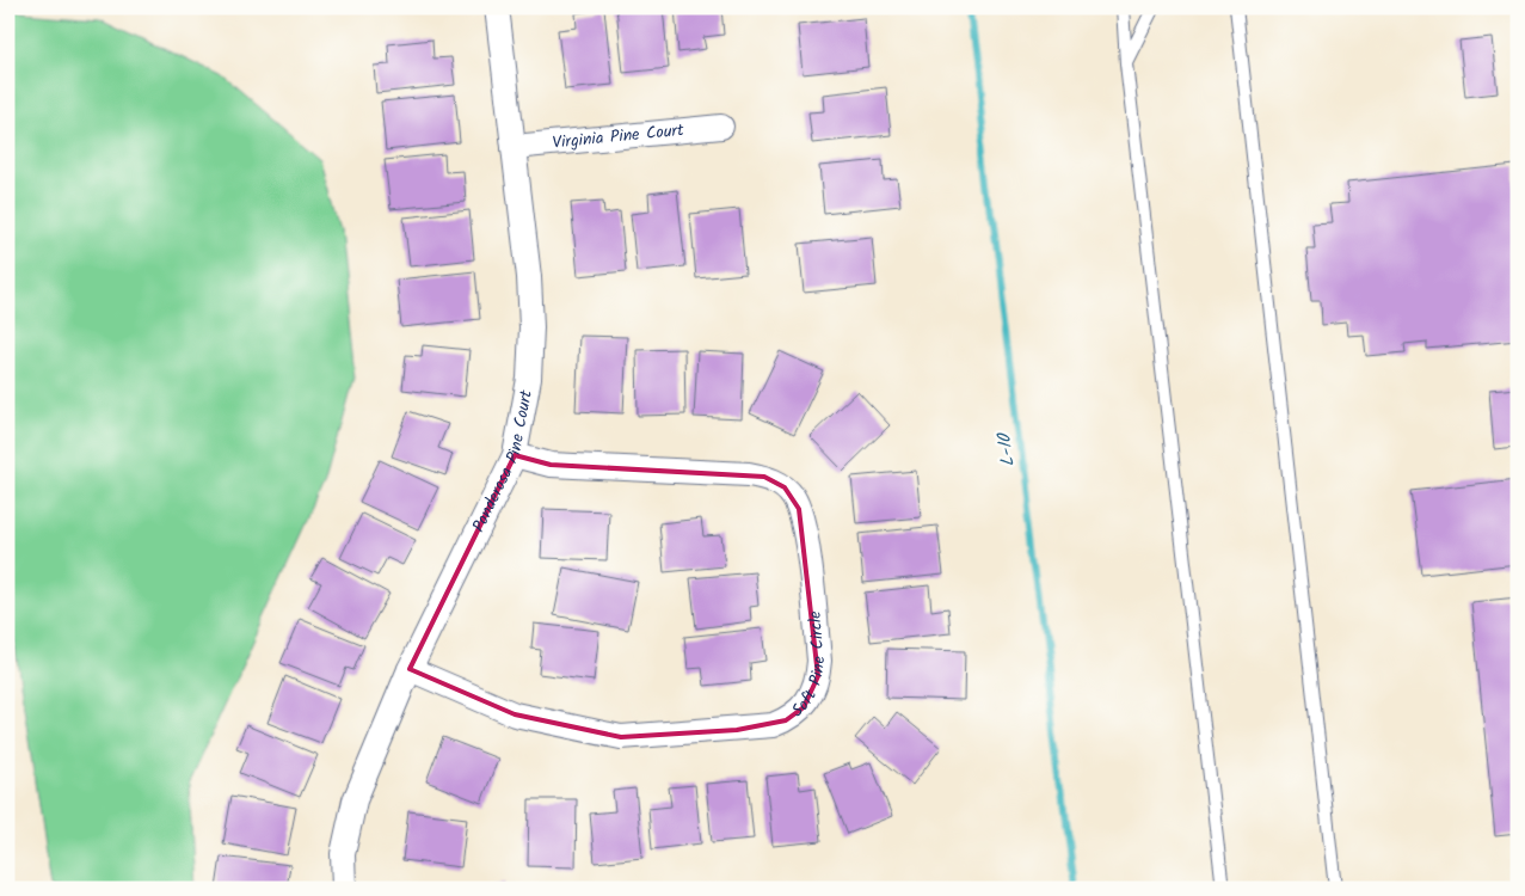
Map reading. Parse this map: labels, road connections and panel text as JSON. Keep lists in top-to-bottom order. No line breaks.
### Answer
{"streets":{"street":["Virginia Pine Court","Ponderosa Pine Court","Soft Pine Circle"]},"crossings":[["Virginia Pine Court","Ponderosa Pine Court"],["Ponderosa Pine Court","Soft Pine Circle"]],"water":["L-10"]}
